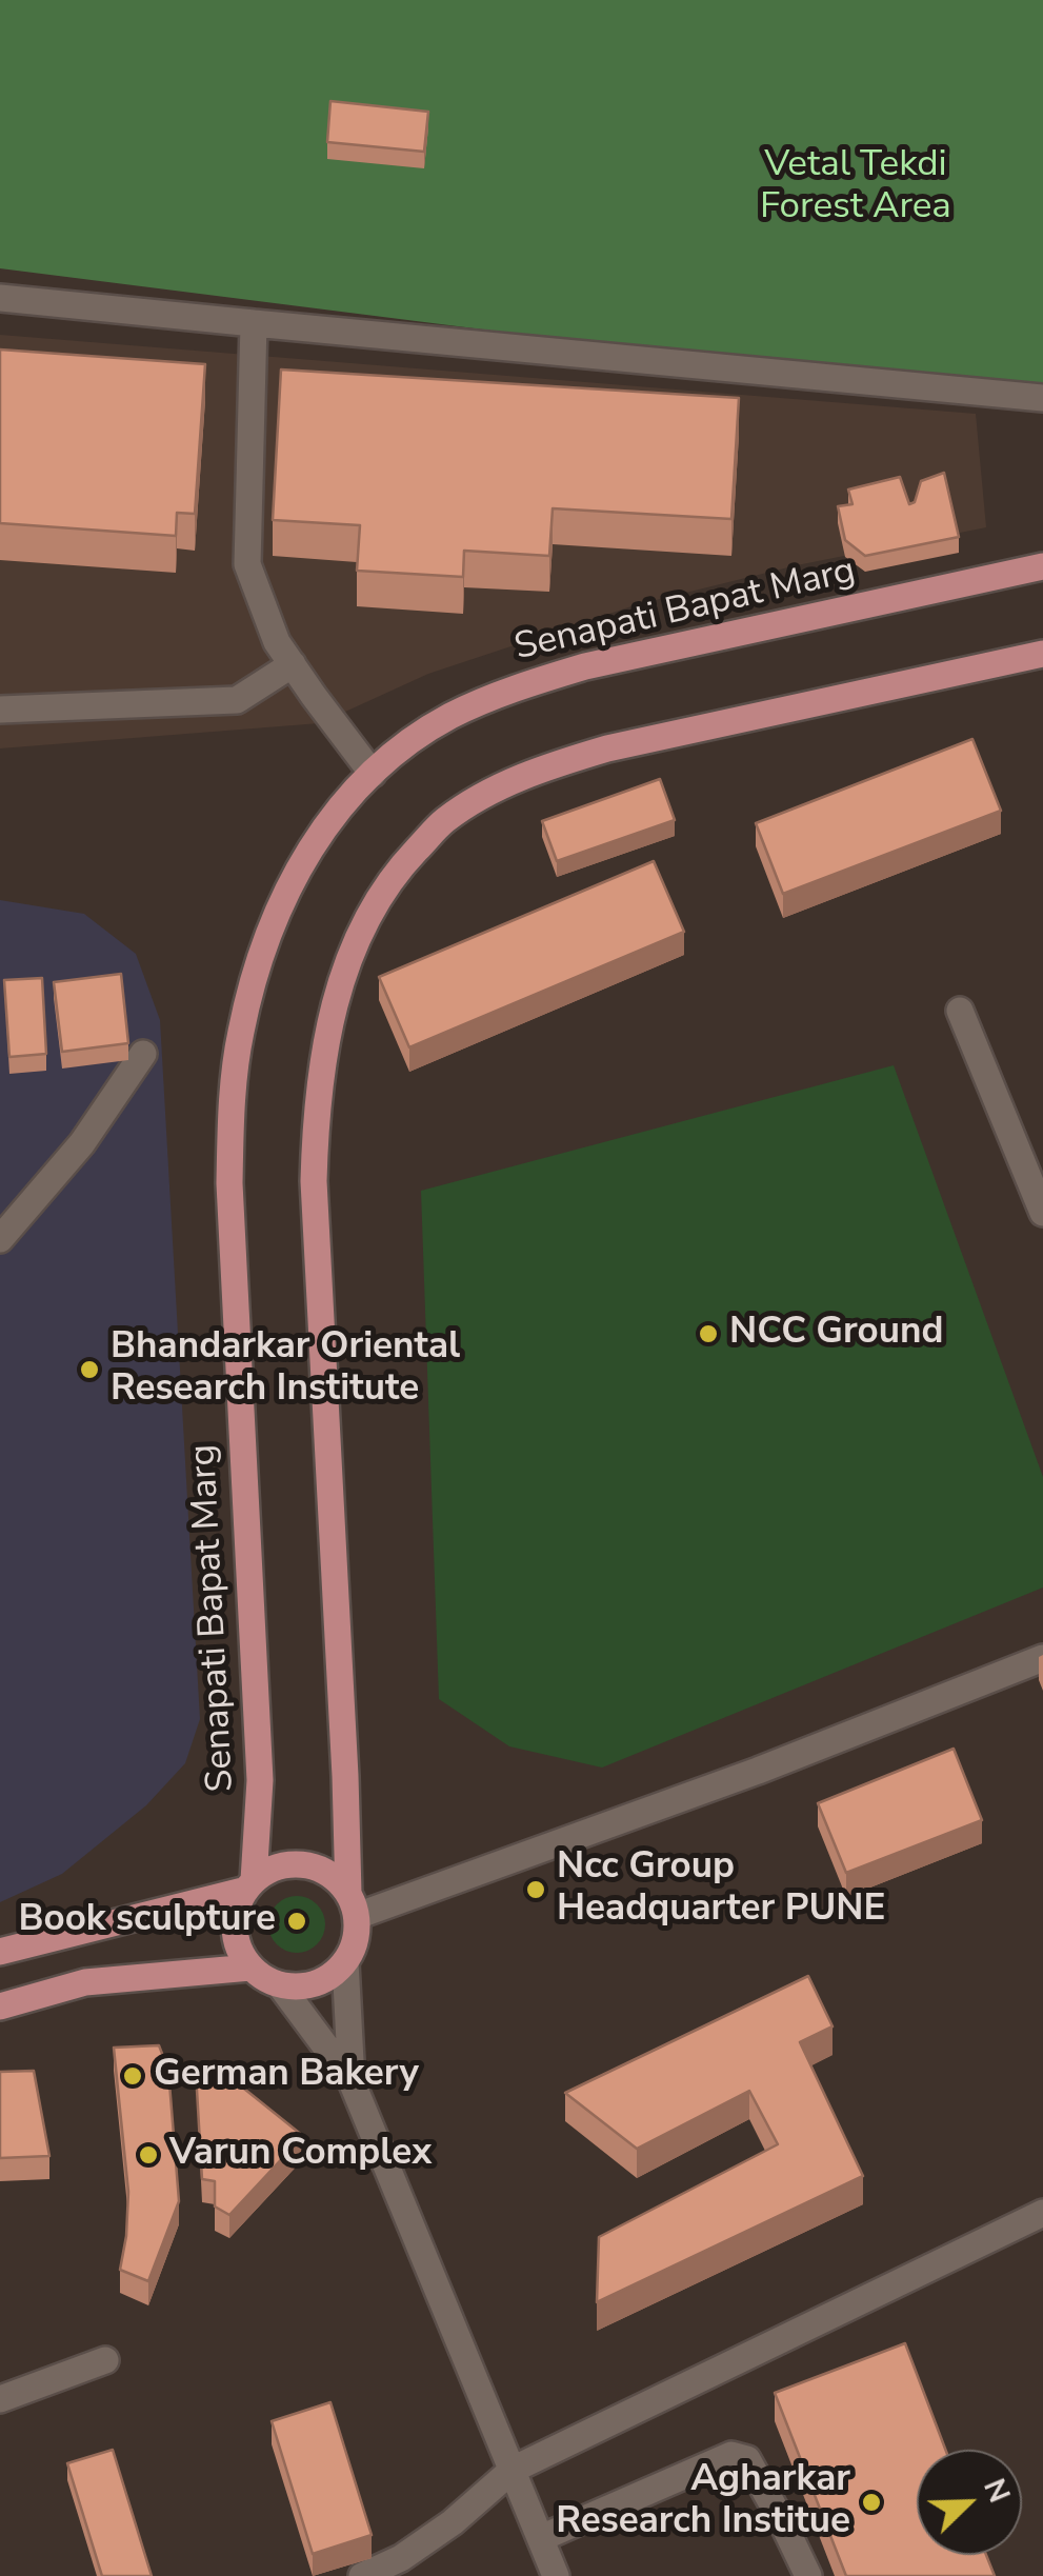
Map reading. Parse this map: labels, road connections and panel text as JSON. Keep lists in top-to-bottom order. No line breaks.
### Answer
{"streets":{"main road":["Senapati Bapat Marg"]},"parks":["Vetal Tekdi Forest Area"],"places":["NCC Ground","Bhandarkar Oriental Research Institute","Ncc Group Headquarter PUNE","Book sculpture","German Bakery","Varun Complex","Agharkar Research Institue"],"north":"top right"}
